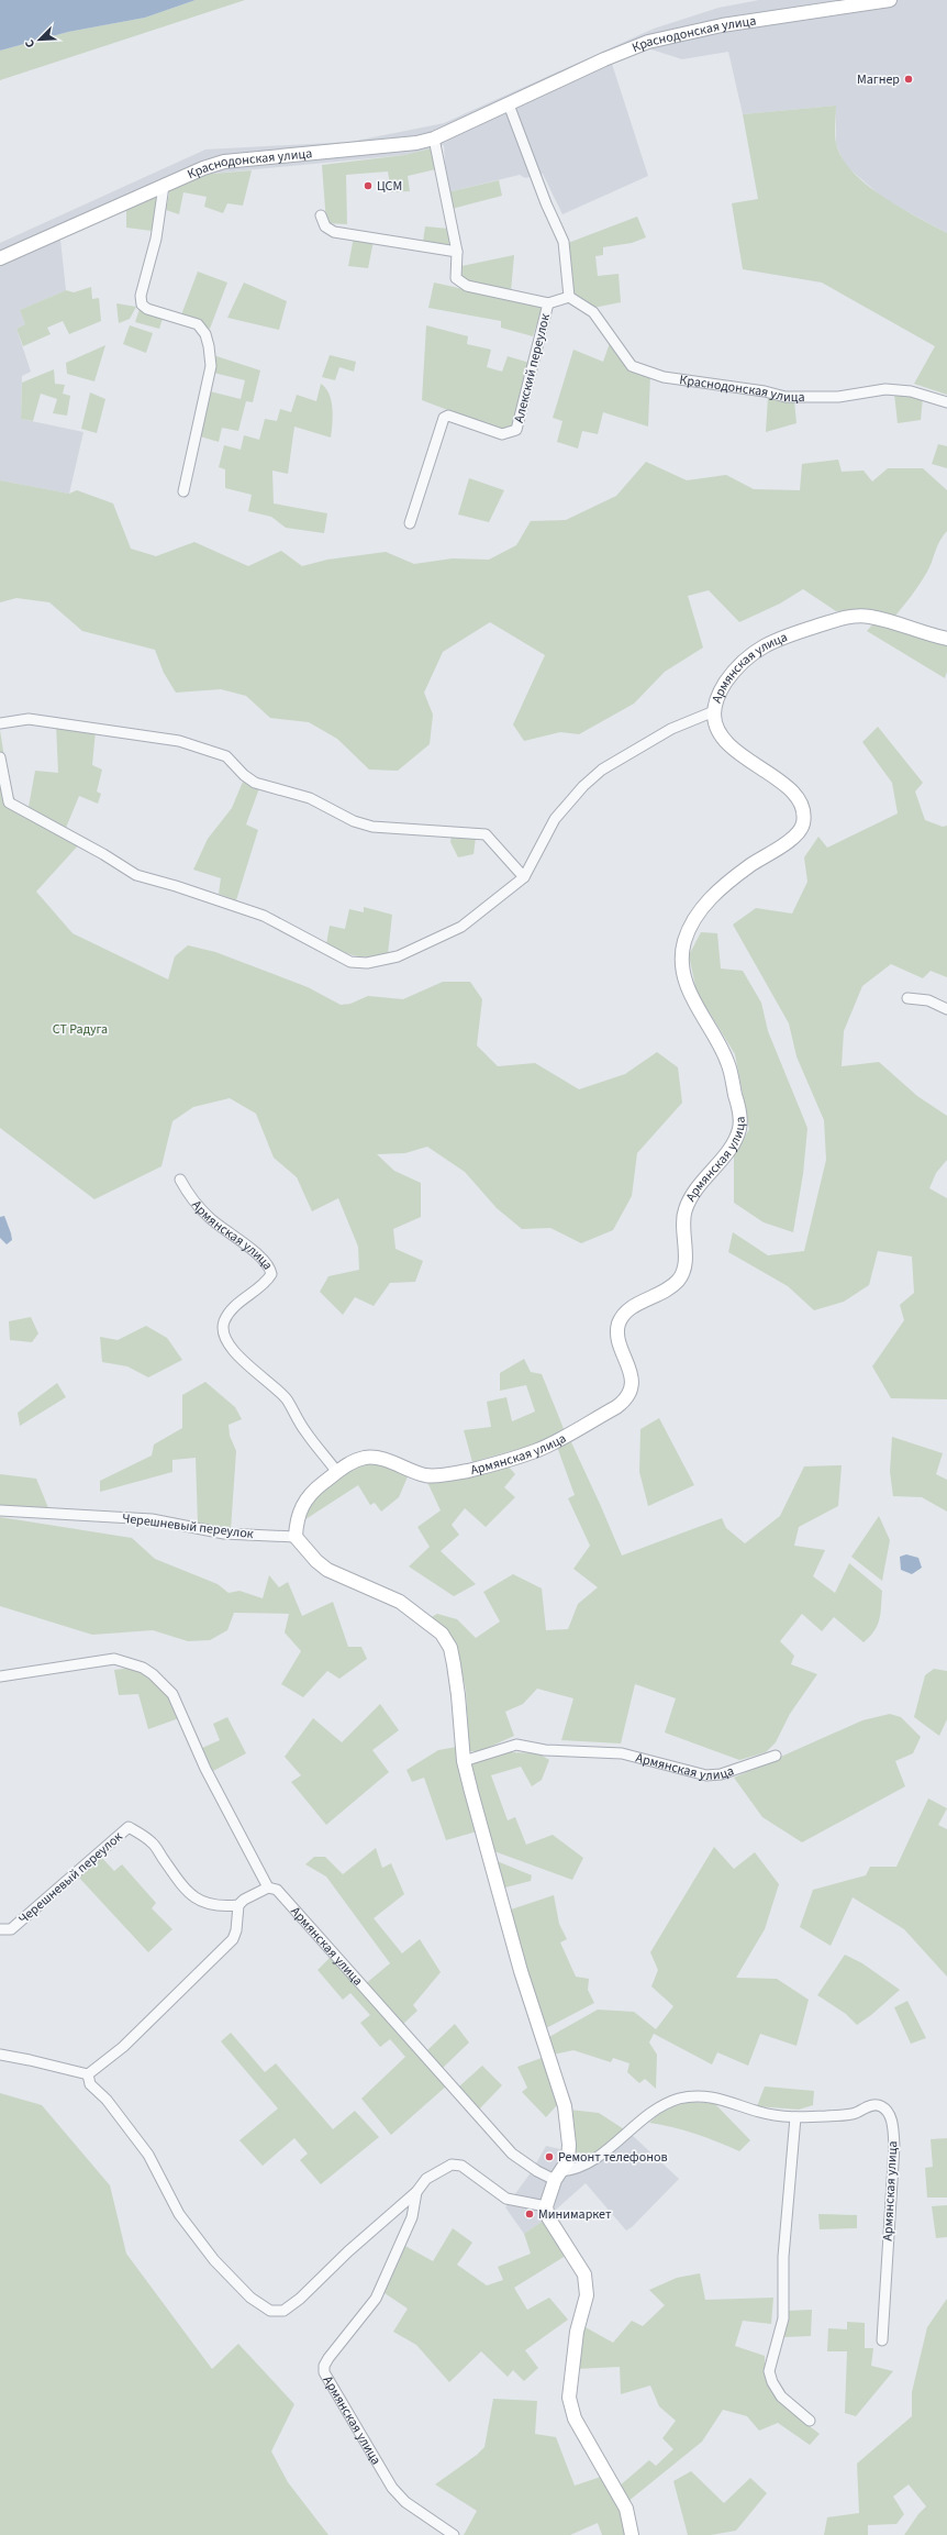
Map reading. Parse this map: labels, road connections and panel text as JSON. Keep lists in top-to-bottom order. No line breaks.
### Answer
{"streets":{"street":["Краснодонская улица","Алекский переулок","Армянская улица","Черешневый переулок"]},"crossings":[["Армянская улица","Черешневый переулок"]],"parks":["СТ Радуга"],"places":["Магнер","ЦСМ","Ремонт телефонов","Минимаркет"],"north":"bottom left"}
